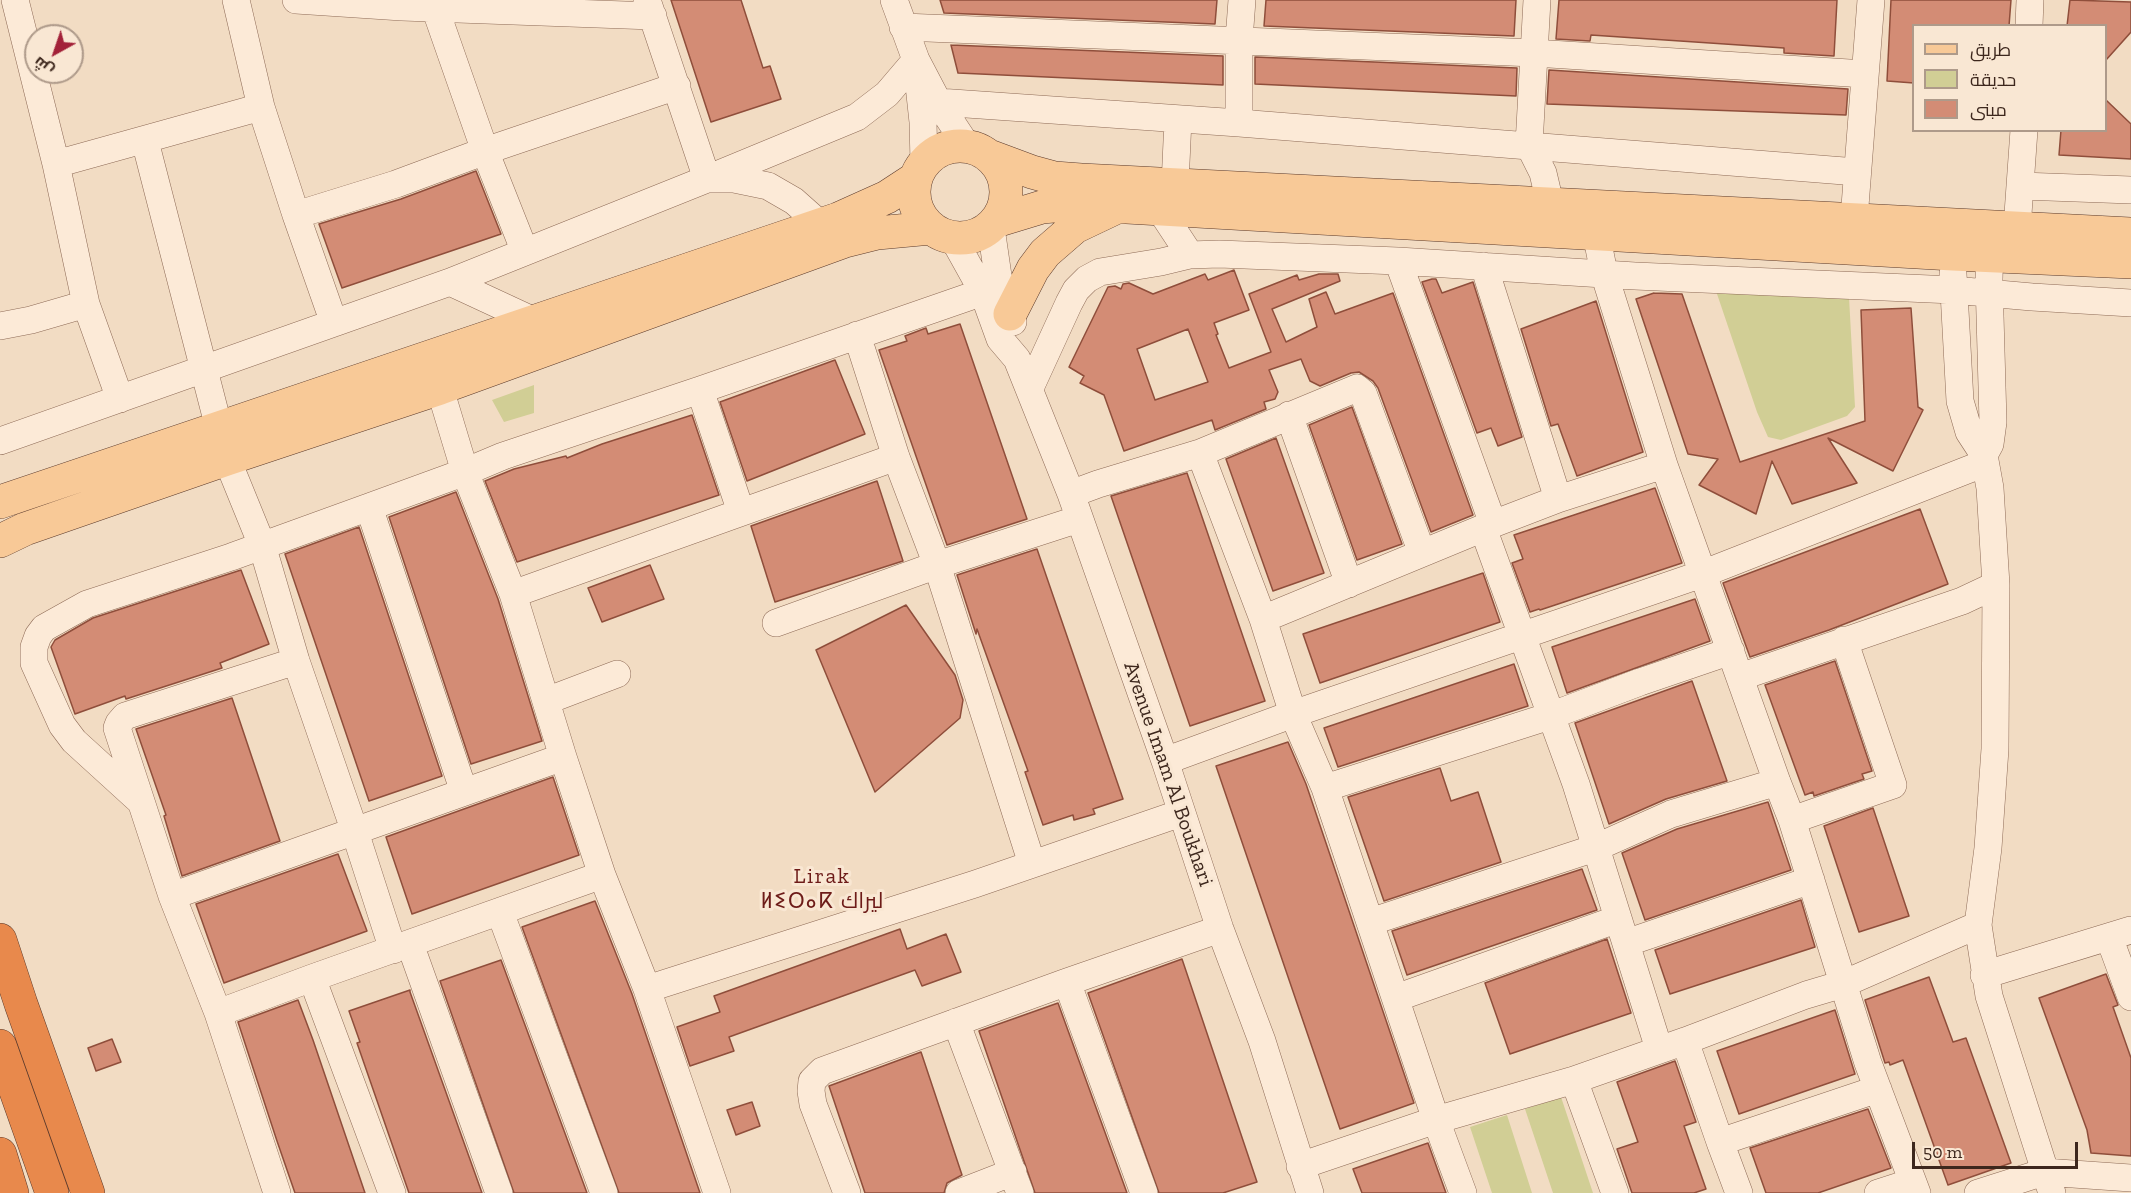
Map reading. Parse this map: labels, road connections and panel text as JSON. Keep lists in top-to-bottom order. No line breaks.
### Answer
{"streets":{"street":["Avenue Imam Al Boukhari"]},"districts":["Lirak ⵍⵉⵔⴰⴽ ليراك"],"legend":["طريق","حديقة","مبنى"],"scale_bar":"50 m","north":"bottom left"}
